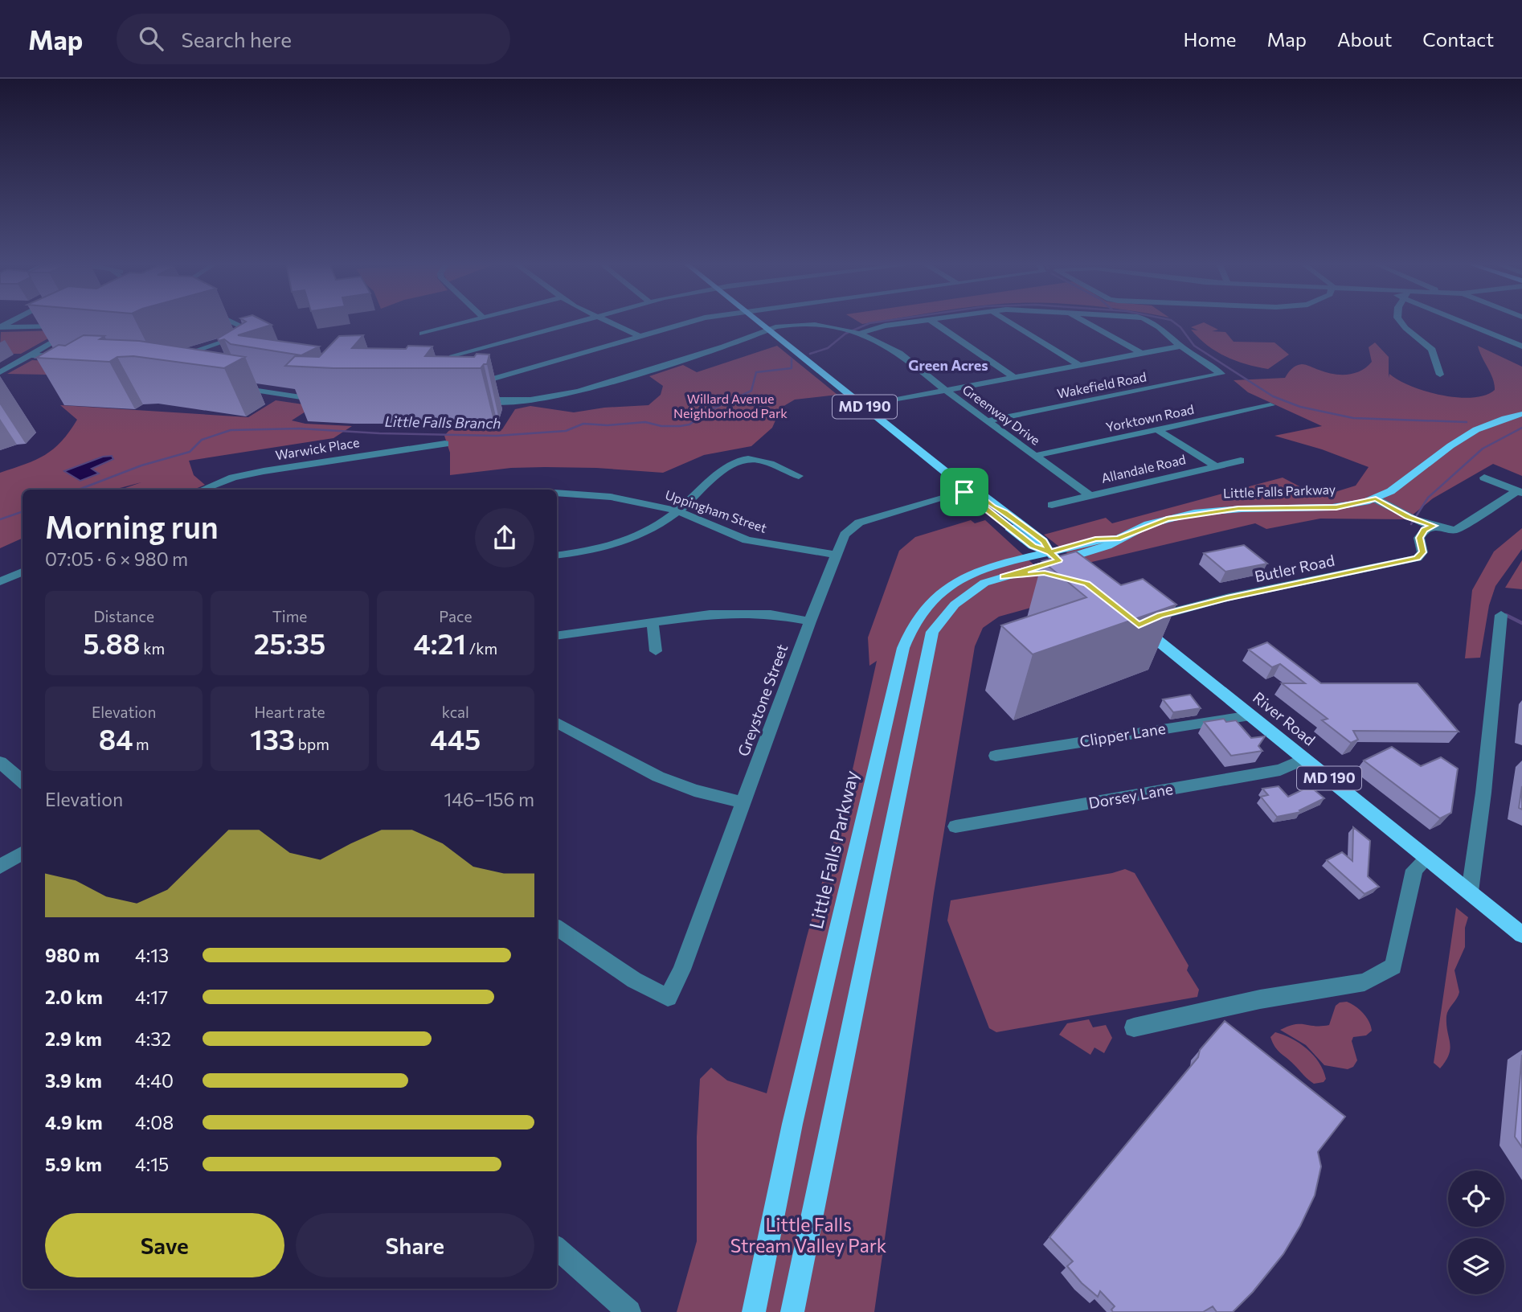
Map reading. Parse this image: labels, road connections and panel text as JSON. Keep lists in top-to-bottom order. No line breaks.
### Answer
{"streets":{"main road":["MD 190","Little Falls Parkway","River Road"],"street":["Wakefield Road","Greenway Drive","Yorktown Road","Warwick Place","Allandale Road","Uppingham Street","Butler Road","Greystone Street","Clipper Lane","Dorsey Lane"]},"crossings":[["Wakefield Road","Greenway Drive"],["MD 190","Greenway Drive"],["MD 190","Little Falls Parkway"],["MD 190","Greystone Street"],["Greenway Drive","Yorktown Road"],["Greenway Drive","Allandale Road"],["Uppingham Street","Greystone Street"],["Butler Road","River Road"],["River Road","Clipper Lane"],["River Road","Dorsey Lane"]],"districts":["Green Acres"],"water":["Little Falls Branch"],"parks":["Willard Avenue Neighborhood Park","Little Falls Stream Valley Park"],"page":{"header":"Map","search":"Search here","nav":["Home","Map","About","Contact"],"heading":["Morning run","07:05 · 6 × 980 m"],"stats":[["Distance","5.88 km"],["Time","25:35"],["Pace","4:21 /km"],["Elevation","84 m"],["Heart rate","133 bpm"],["kcal","445"]],"chart":["Elevation","146–156 m"],"list":[{"name":"980 m","note":"4:13"},{"name":"2.0 km","note":"4:17"},{"name":"2.9 km","note":"4:32"},{"name":"3.9 km","note":"4:40"},{"name":"4.9 km","note":"4:08"},{"name":"5.9 km","note":"4:15"}],"buttons":["Save","Share"]}}
